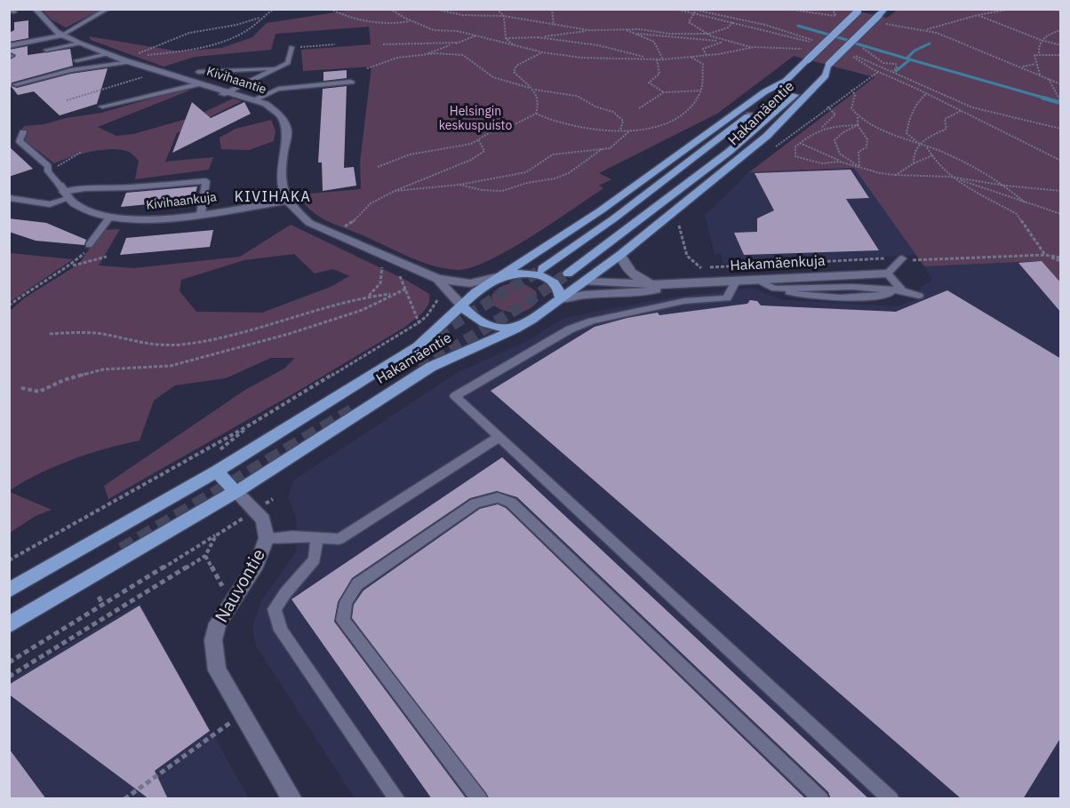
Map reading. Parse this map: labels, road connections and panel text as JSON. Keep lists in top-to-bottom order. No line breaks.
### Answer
{"streets":{"main road":["Hakamäentie"],"street":["Kivihaantie","Kivihaankuja","Hakamäenkuja","Nauvontie"]},"crossings":[["Kivihaantie","Kivihaankuja"],["Hakamäentie","Hakamäenkuja"],["Hakamäentie","Nauvontie"]],"districts":["KIVIHAKA"],"parks":["Helsingin keskuspuisto"]}
